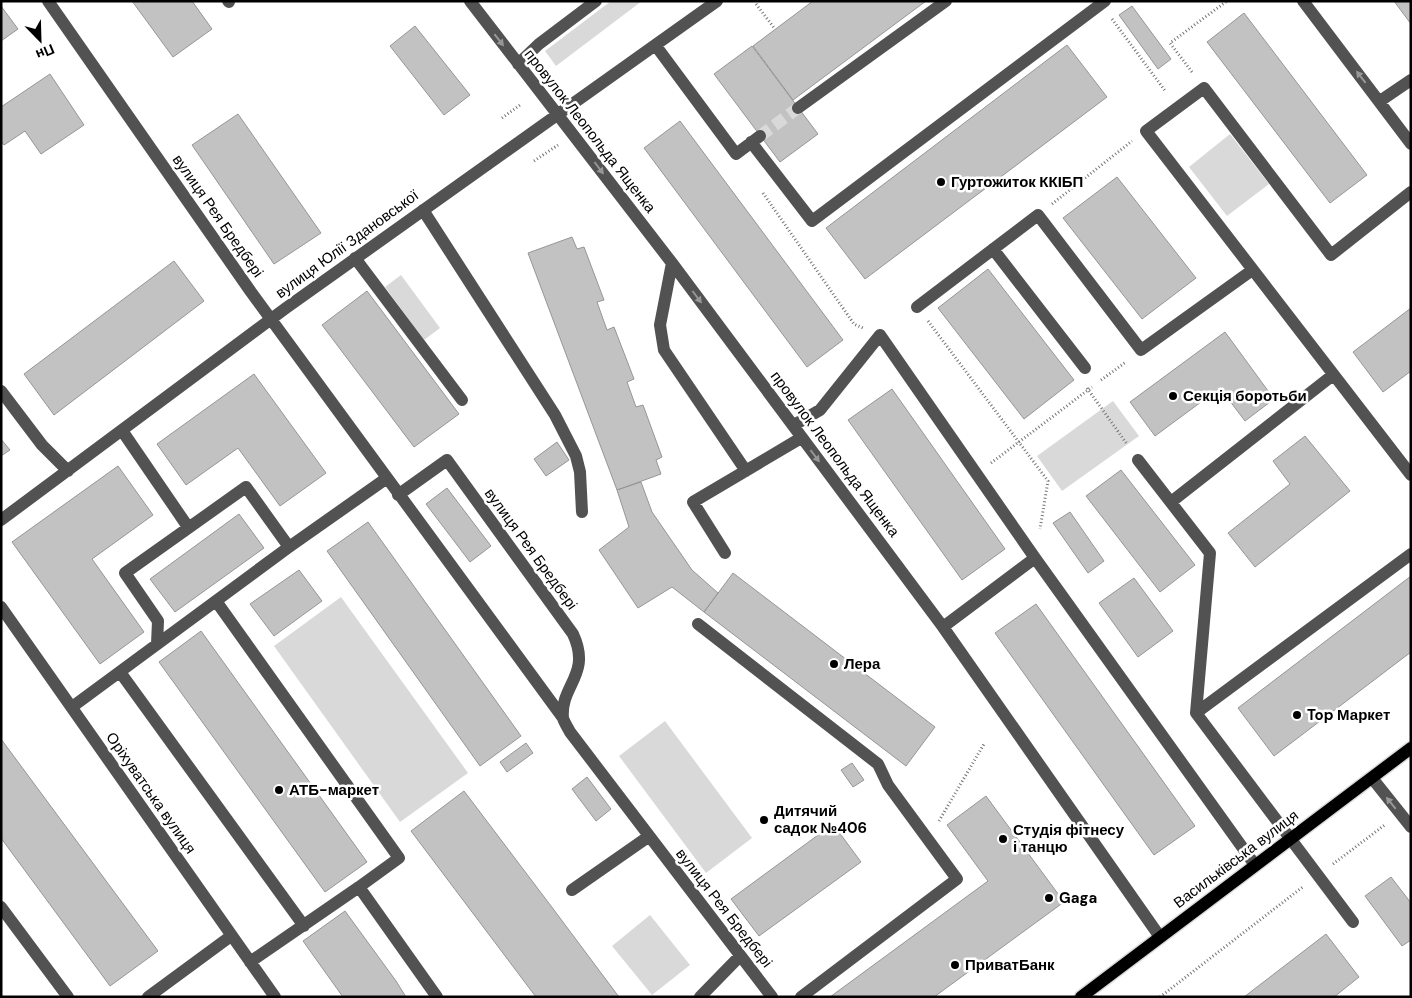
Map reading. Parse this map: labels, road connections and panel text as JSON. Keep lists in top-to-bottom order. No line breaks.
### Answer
{"streets":{"main road":["Васильківська вулиця"],"street":["провулок Леопольда Ященка","вулиця Рея Бредбері","вулиця Юлії Здановської","Оріхуватська вулиця"]},"crossings":[["провулок Леопольда Ященка","вулиця Юлії Здановської"],["провулок Леопольда Ященка","Васильківська вулиця"],["вулиця Рея Бредбері","вулиця Юлії Здановської"]],"one_way":["провулок Леопольда Ященка"],"places":["Гуртожиток ККІБП","Секція боротьби","Лера","Top Маркет","АТБ-маркет","Дитячий садок №406","Студія фітнесу і танцю","Gaga","ПриватБанк"],"north":"bottom right"}
